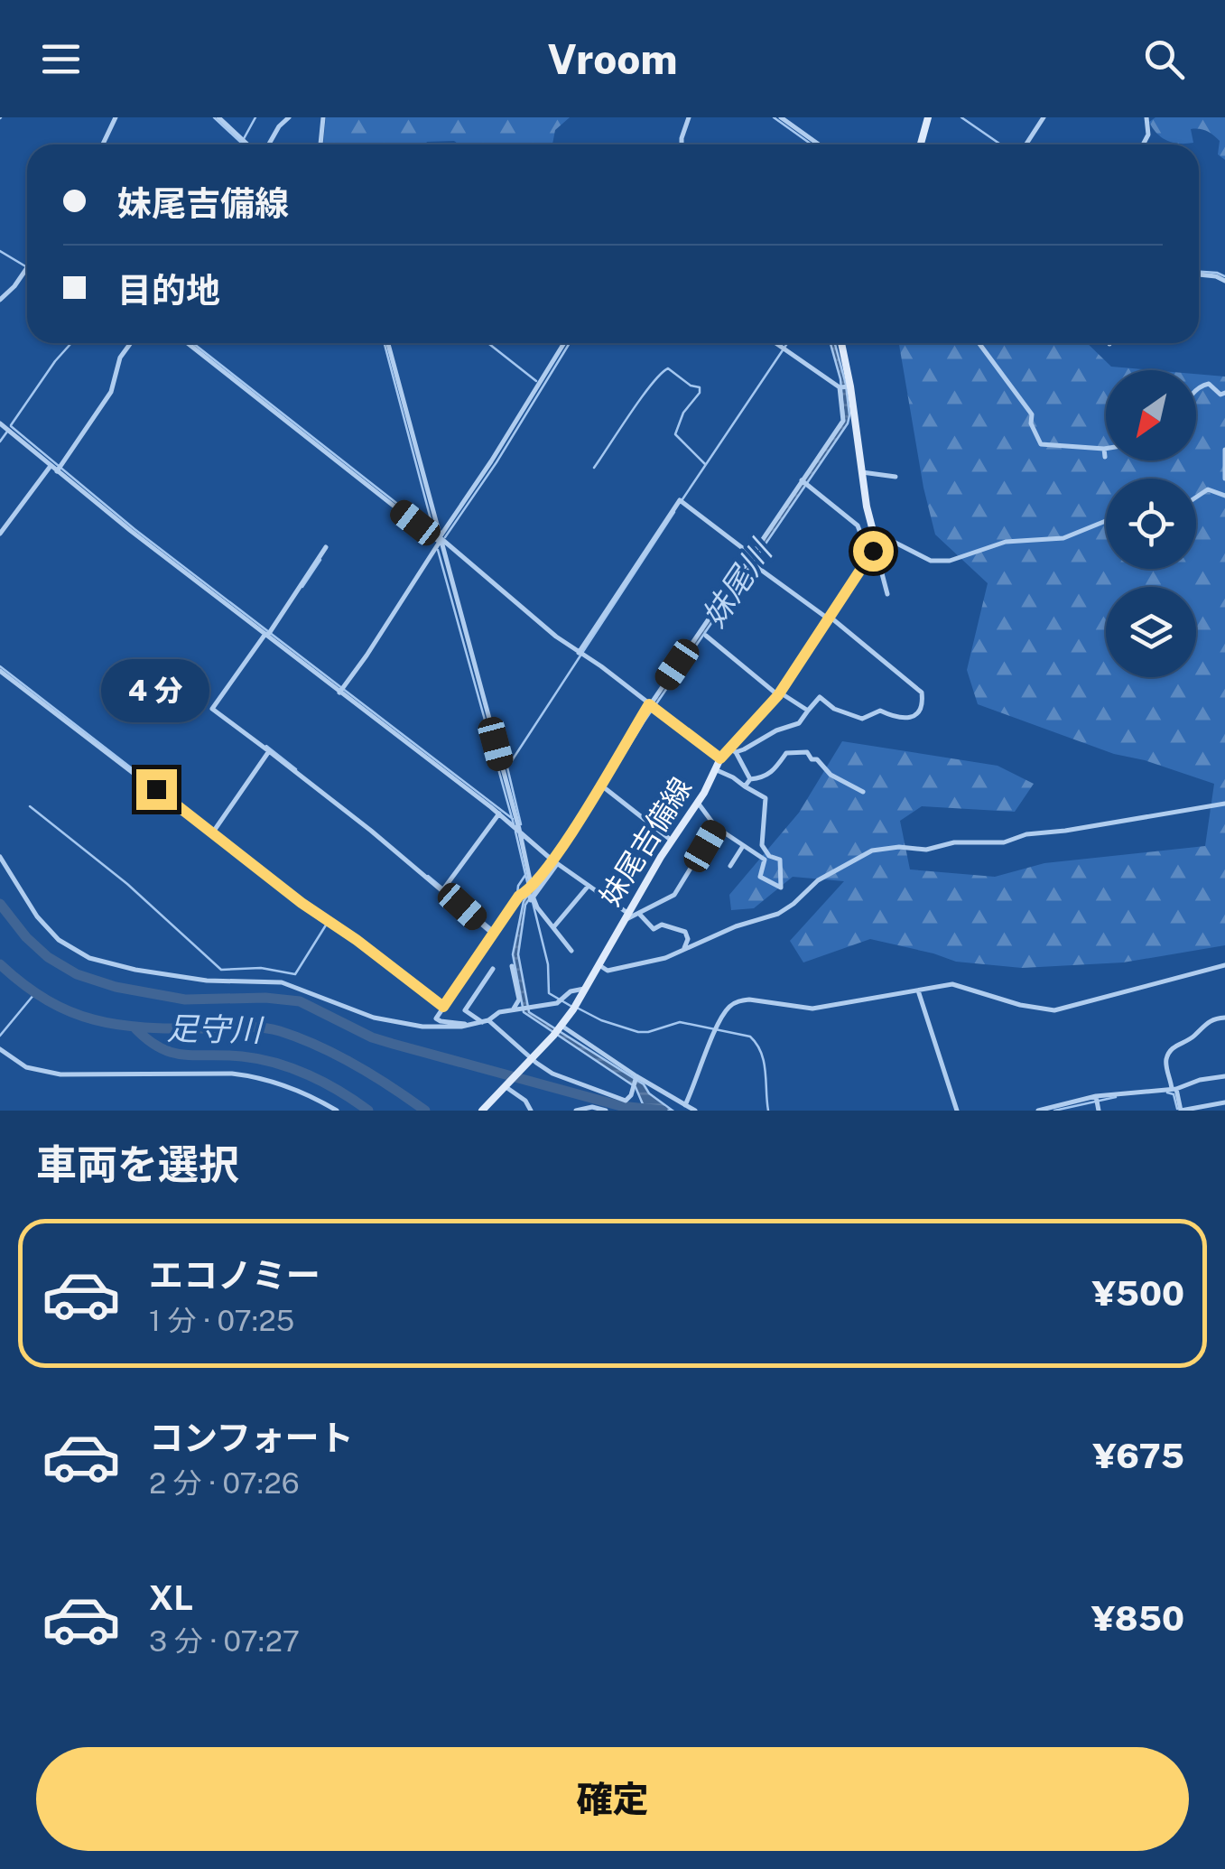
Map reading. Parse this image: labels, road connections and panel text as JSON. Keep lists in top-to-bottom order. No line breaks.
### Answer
{"streets":{"main road":["妹尾吉備線"]},"water":["妹尾川","足守川"],"north":"bottom left","page":{"header":"Vroom","banner":["妹尾吉備線","目的地"],"bubble":"4 分","heading":"車両を選択","list":[{"name":"エコノミー","note":"1 分 · 07:25","value":"¥500"},{"name":"コンフォート","note":"2 分 · 07:26","value":"¥675"},{"name":"XL","note":"3 分 · 07:27","value":"¥850"}],"buttons":"確定"}}
